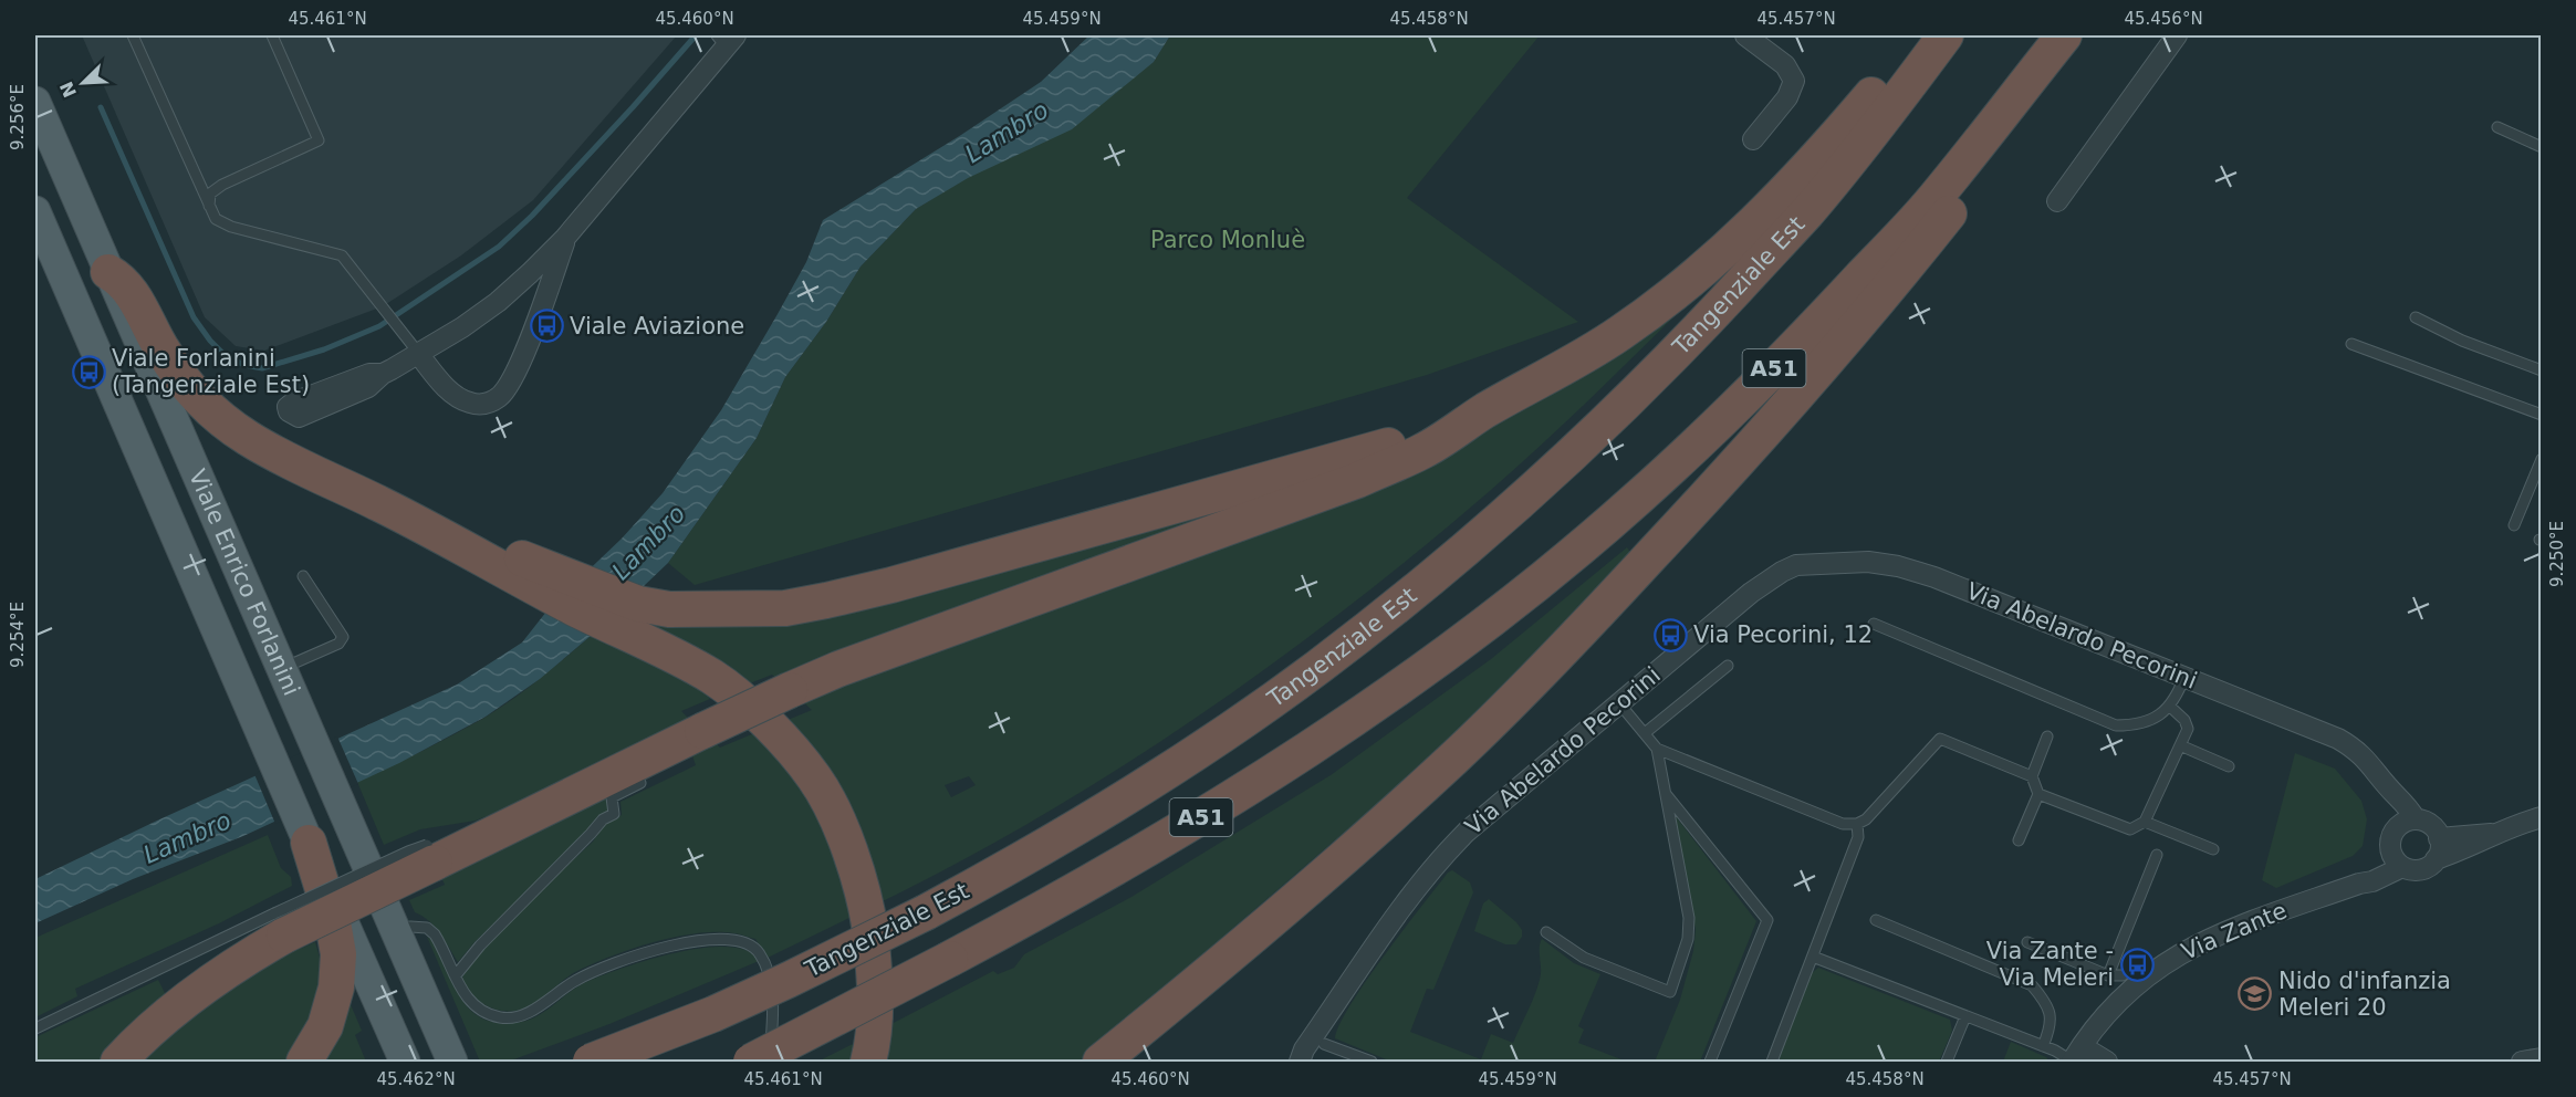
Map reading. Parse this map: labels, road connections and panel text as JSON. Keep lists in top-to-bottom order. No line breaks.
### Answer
{"streets":{"highway":["Tangenziale Est","A51"],"main road":["Viale Enrico Forlanini"],"street":["Via Abelardo Pecorini","Via Zante"]},"crossings":[["Via Abelardo Pecorini","Via Zante"]],"water":["Lambro"],"parks":["Parco Monluè"],"places":{"bus stop":["Viale Aviazione","Viale Forlanini (Tangenziale Est)","Via Pecorini, 12","Via Zante - Via Meleri"],"school or university":["Nido d'infanzia Meleri 20"]},"north":"bottom left","coordinates":["45.461°N","45.460°N","45.459°N","45.458°N","45.457°N","45.456°N","9.256°E","9.250°E","9.254°E","45.462°N"]}
